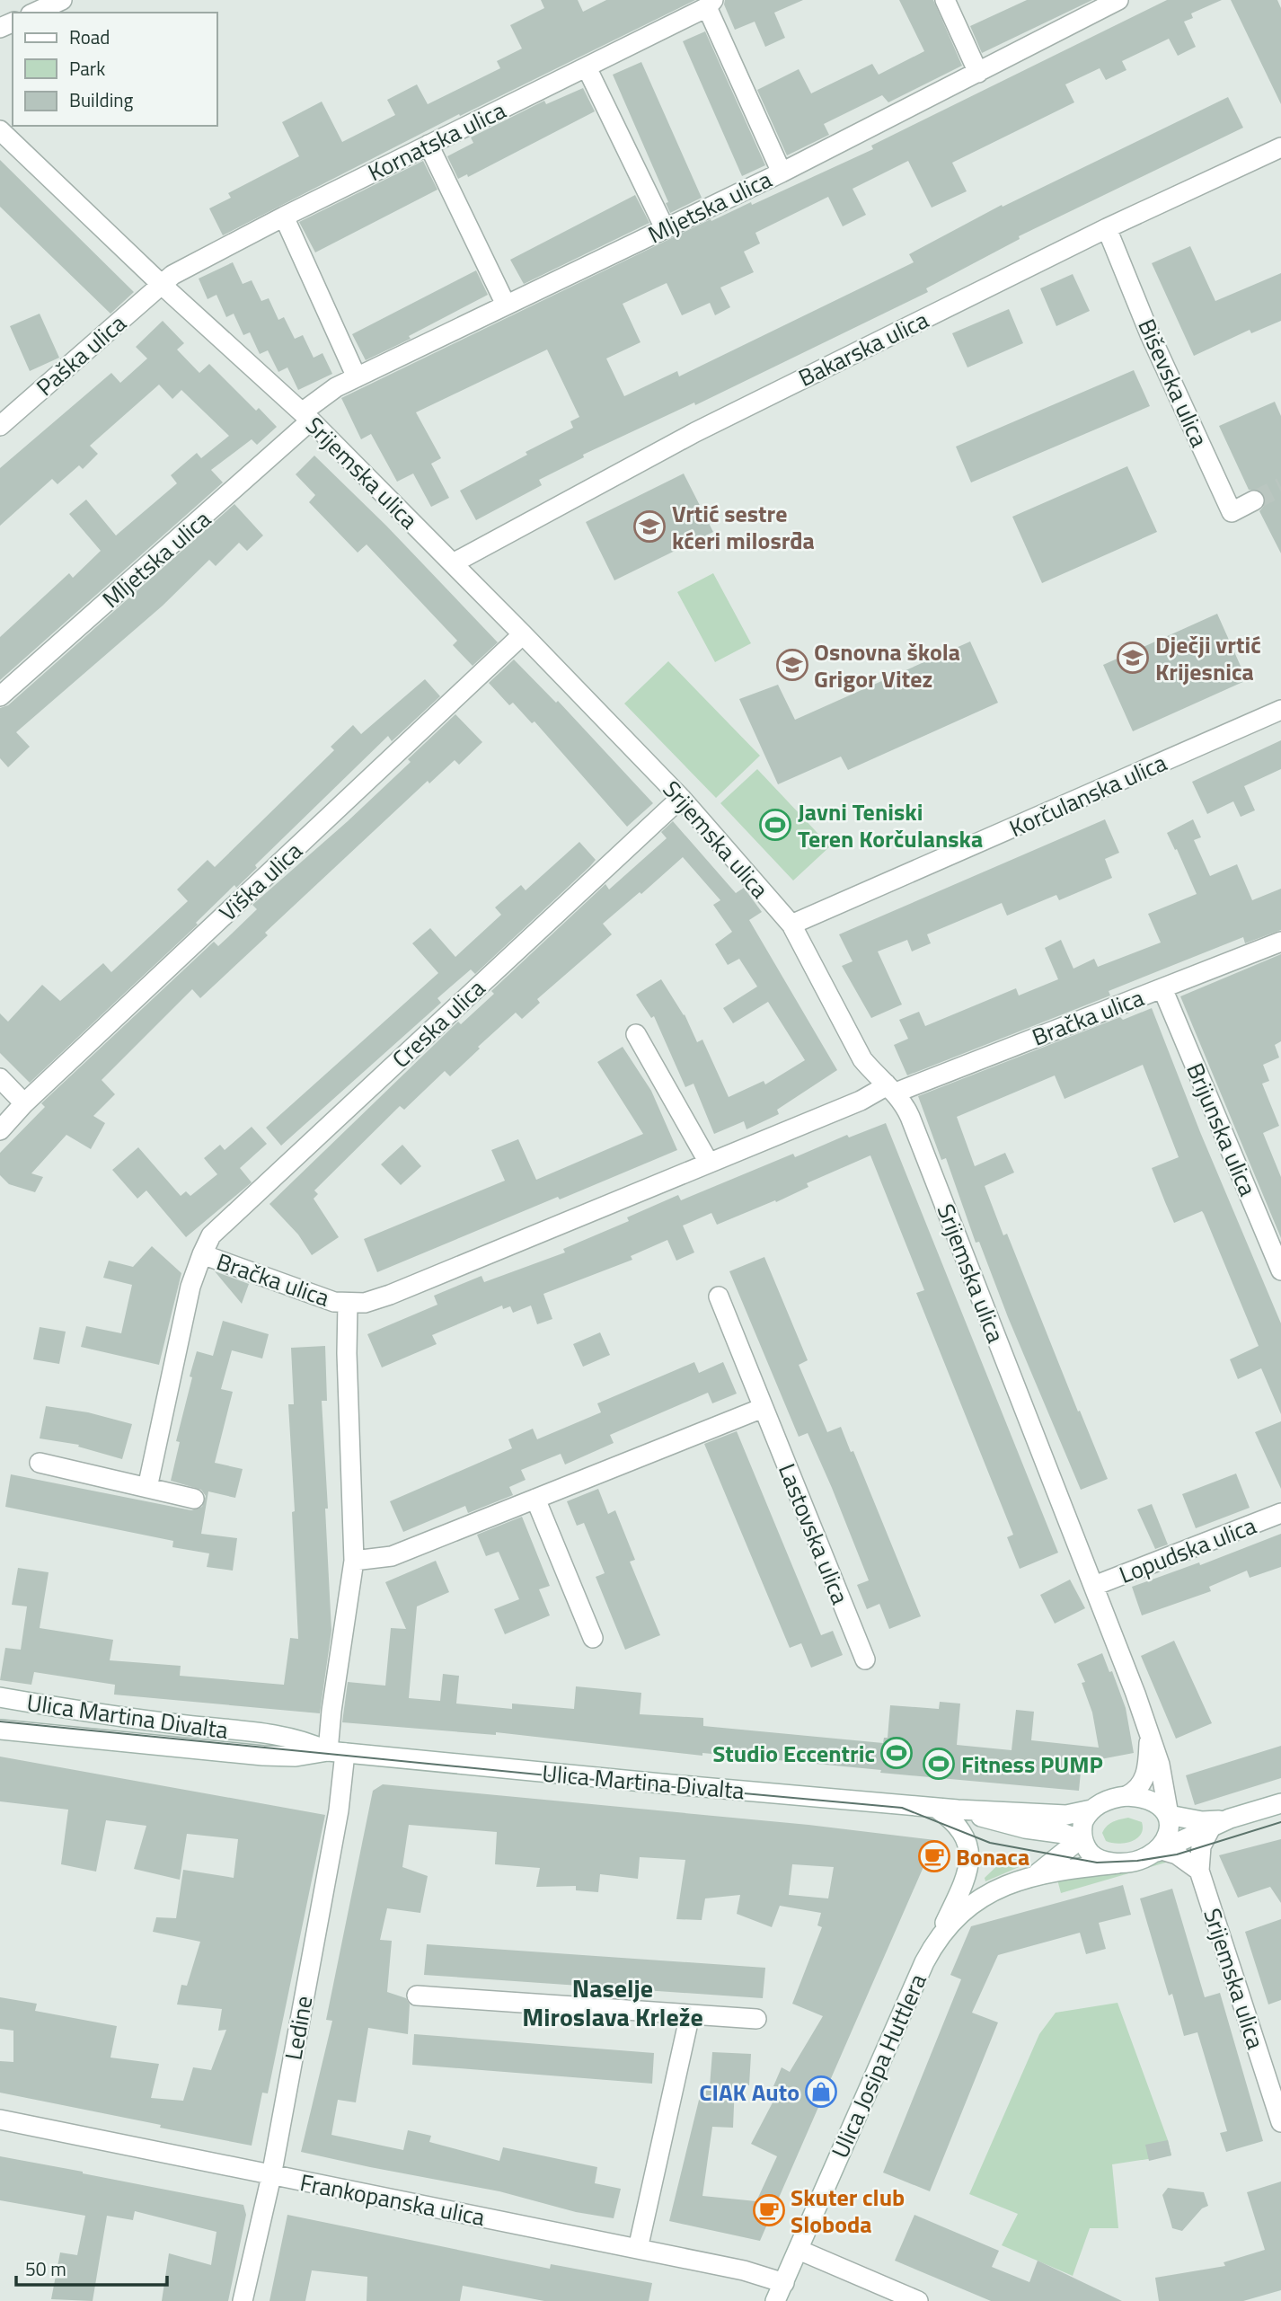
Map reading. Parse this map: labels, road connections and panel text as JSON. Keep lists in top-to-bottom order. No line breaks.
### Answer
{"streets":{"street":["Kornatska ulica","Mljetska ulica","Bakarska ulica","Paška ulica","Biševska ulica","Srijemska ulica","Korčulanska ulica","Viška ulica","Bračka ulica","Creska ulica","Brijunska ulica","Lastovska ulica","Lopudska ulica","Ulica Martina Divalta","Ledine","Ulica Josipa Huttlera","Frankopanska ulica"]},"crossings":[["Kornatska ulica","Paška ulica"],["Kornatska ulica","Srijemska ulica"],["Mljetska ulica","Srijemska ulica"],["Bakarska ulica","Biševska ulica"],["Bakarska ulica","Srijemska ulica"],["Paška ulica","Srijemska ulica"],["Srijemska ulica","Korčulanska ulica"],["Srijemska ulica","Viška ulica"],["Srijemska ulica","Bračka ulica"],["Srijemska ulica","Creska ulica"],["Srijemska ulica","Lopudska ulica"],["Srijemska ulica","Ulica Martina Divalta"],["Srijemska ulica","Ulica Josipa Huttlera"],["Bračka ulica","Creska ulica"],["Bračka ulica","Brijunska ulica"],["Ulica Martina Divalta","Ledine"],["Ulica Martina Divalta","Ulica Josipa Huttlera"],["Ledine","Frankopanska ulica"],["Ulica Josipa Huttlera","Frankopanska ulica"]],"districts":["Naselje Miroslava Krleže"],"places":{"school or university":["Vrtić sestre kćeri milosrđa","Dječji vrtić Krijesnica","Osnovna škola Grigor Vitez"],"sports":["Javni Teniski Teren Korčulanska","Studio Eccentric","Fitness PUMP"],"cafe":["Bonaca","Skuter club Sloboda"],"shop":["CIAK Auto"]},"legend":["Road","Park","Building"],"scale_bar":"50 m"}
